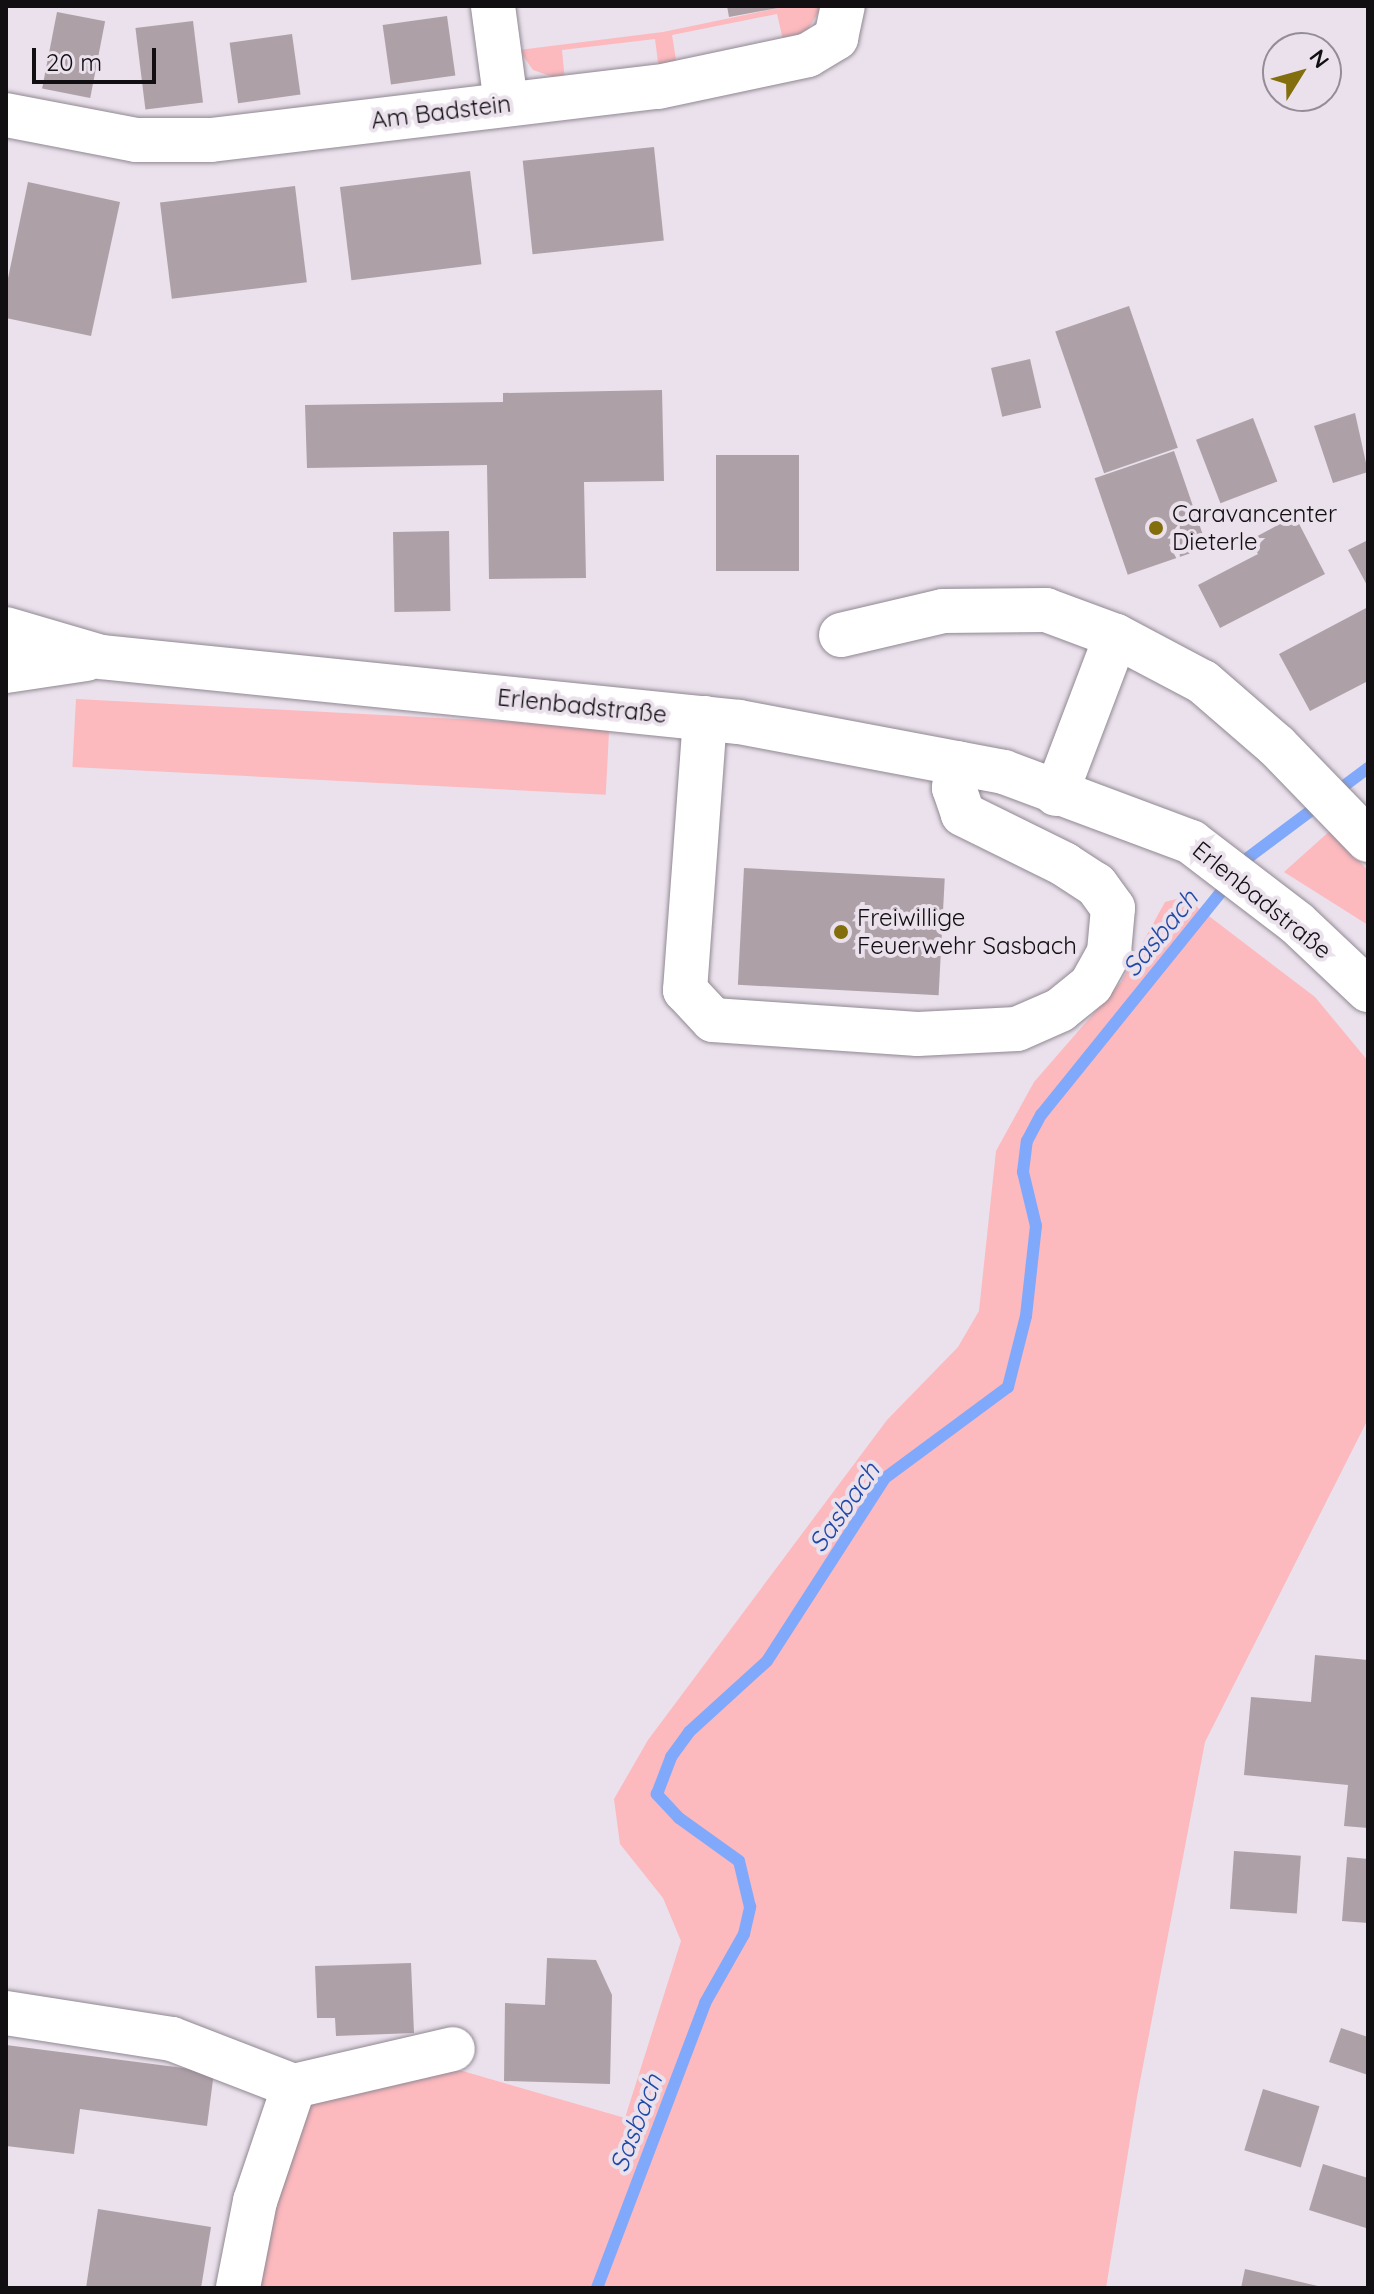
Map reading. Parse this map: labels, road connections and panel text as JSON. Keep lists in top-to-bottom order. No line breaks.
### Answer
{"streets":{"street":["Am Badstein","Erlenbadstraße"]},"water":["Sasbach"],"places":["Caravancenter Dieterle","Freiwillige Feuerwehr Sasbach"],"scale_bar":"20 m","north":"top right"}
